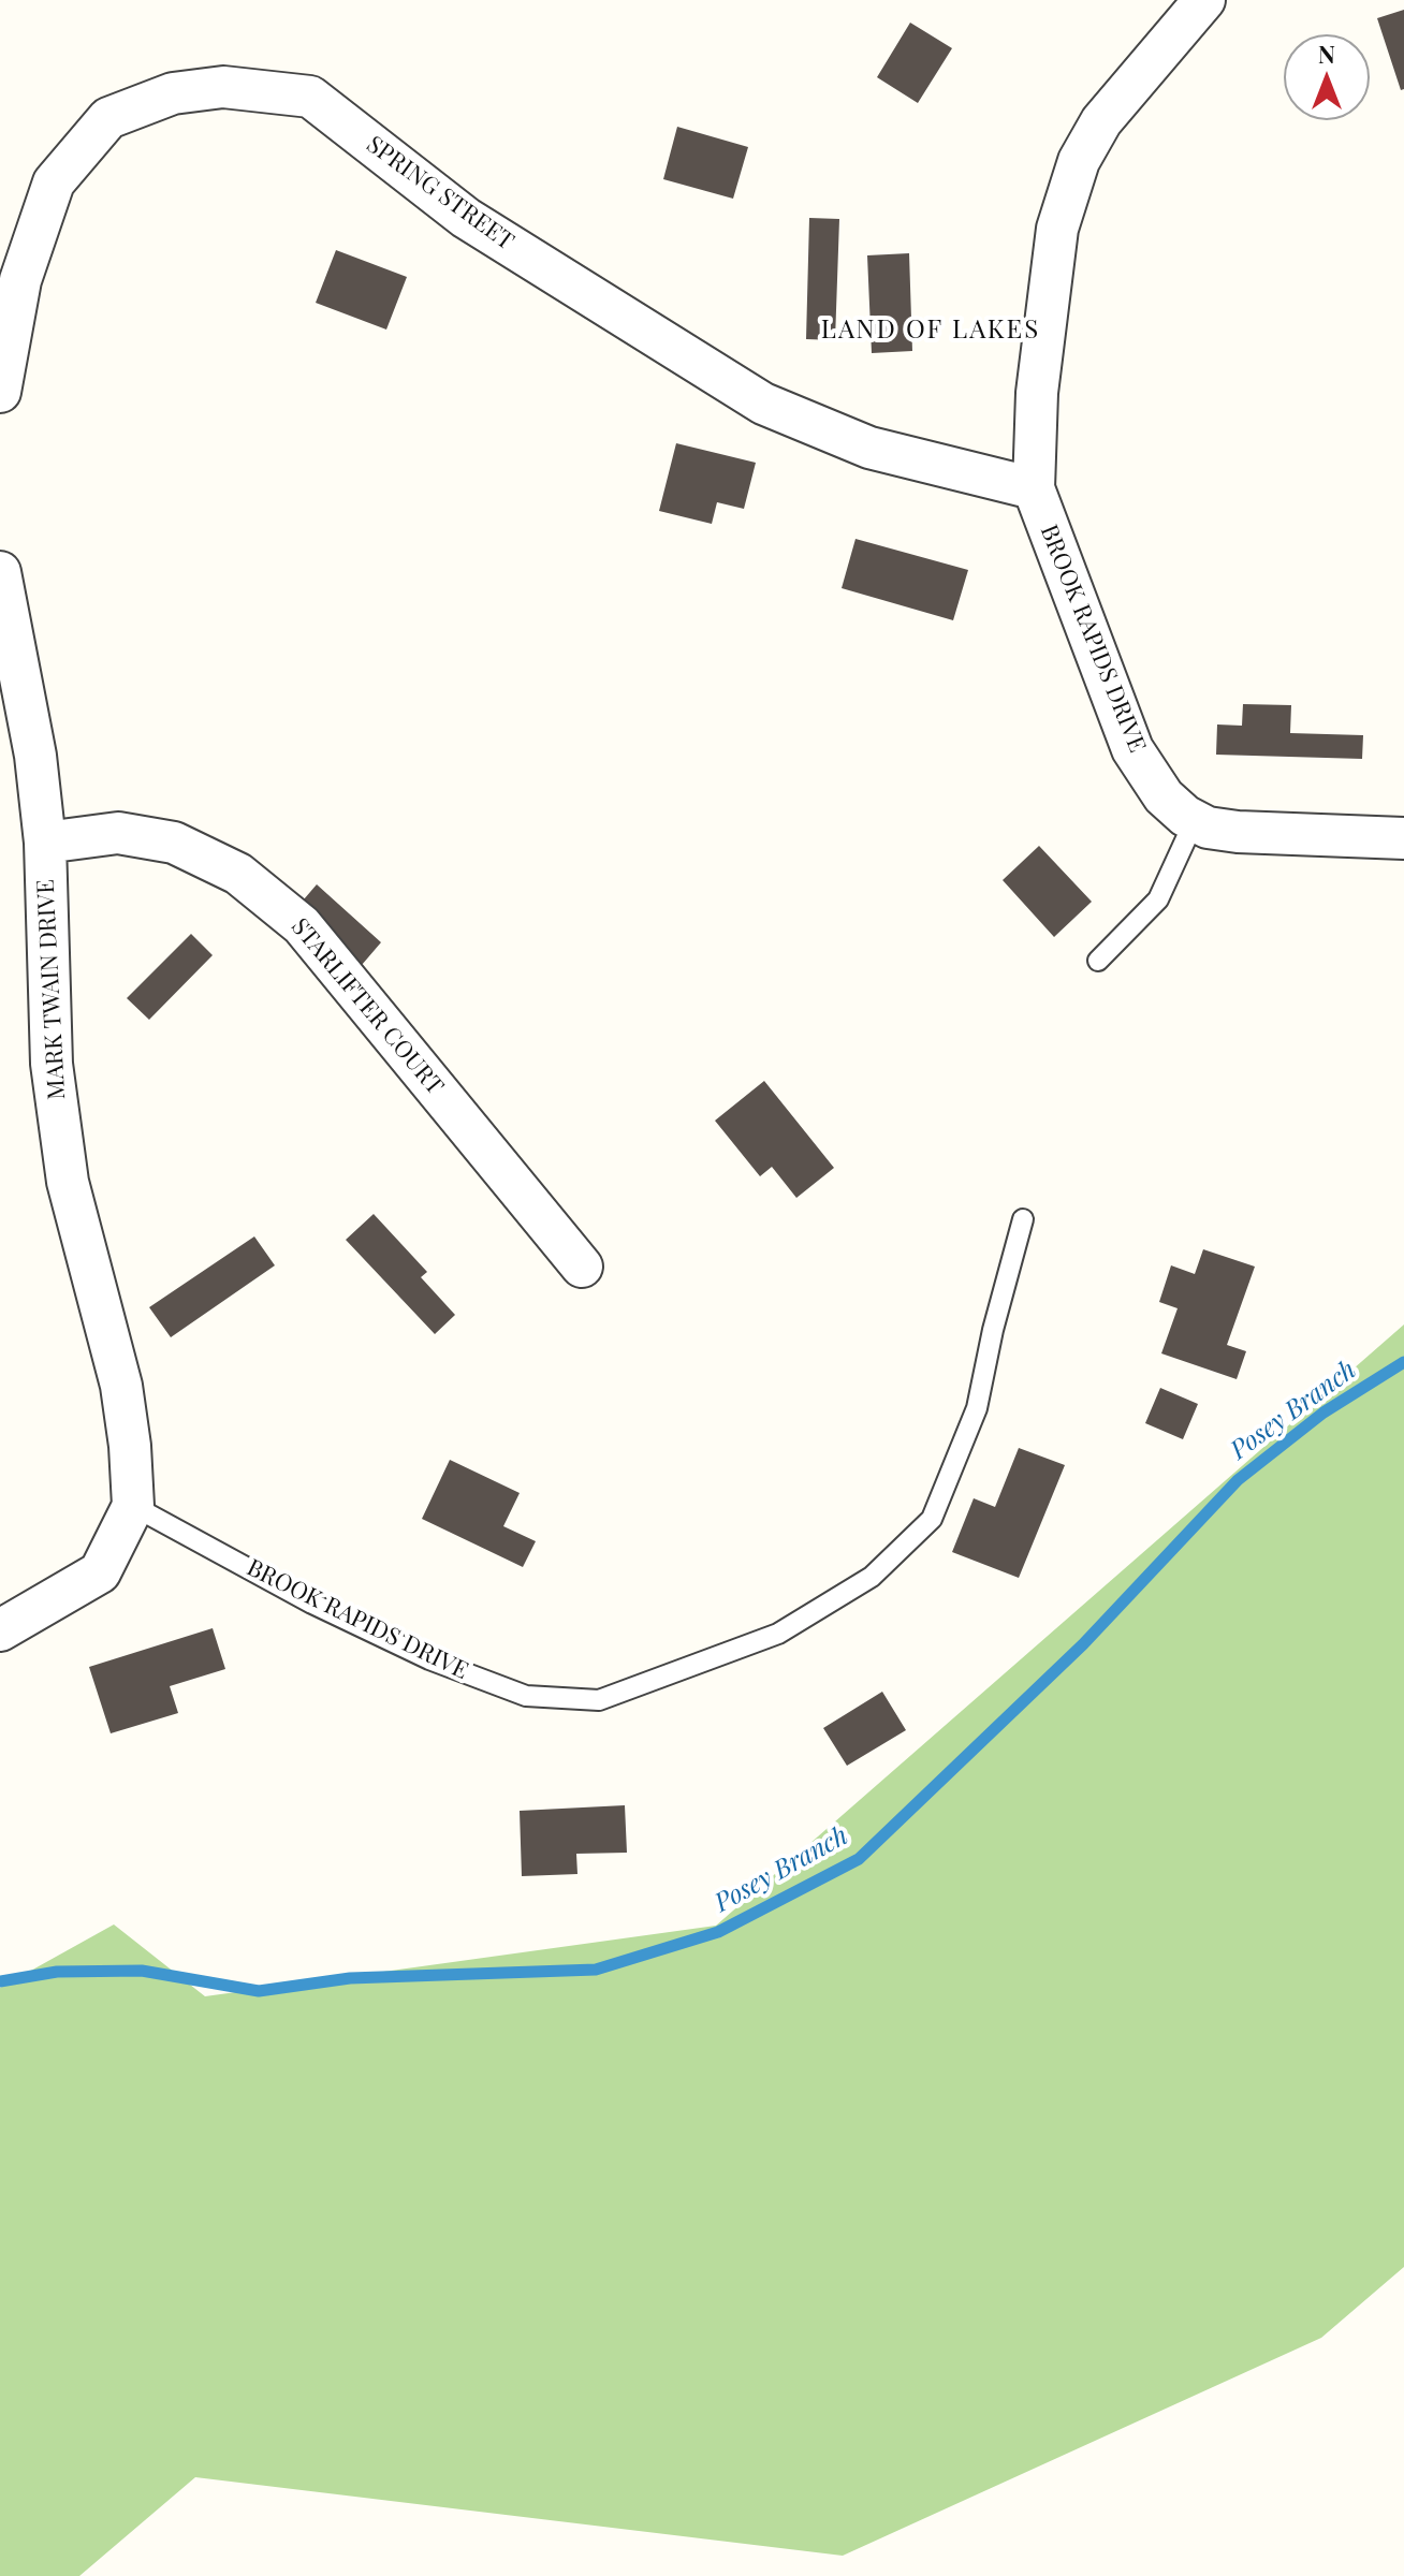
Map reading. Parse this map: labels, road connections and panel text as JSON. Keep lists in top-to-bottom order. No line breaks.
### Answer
{"streets":{"street":["SPRING STREET","BROOK RAPIDS DRIVE","MARK TWAIN DRIVE","STARLIFTER COURT"]},"crossings":[["SPRING STREET","BROOK RAPIDS DRIVE"],["BROOK RAPIDS DRIVE","MARK TWAIN DRIVE"],["MARK TWAIN DRIVE","STARLIFTER COURT"]],"districts":["LAND OF LAKES"],"water":["Posey Branch"],"north":"top"}
